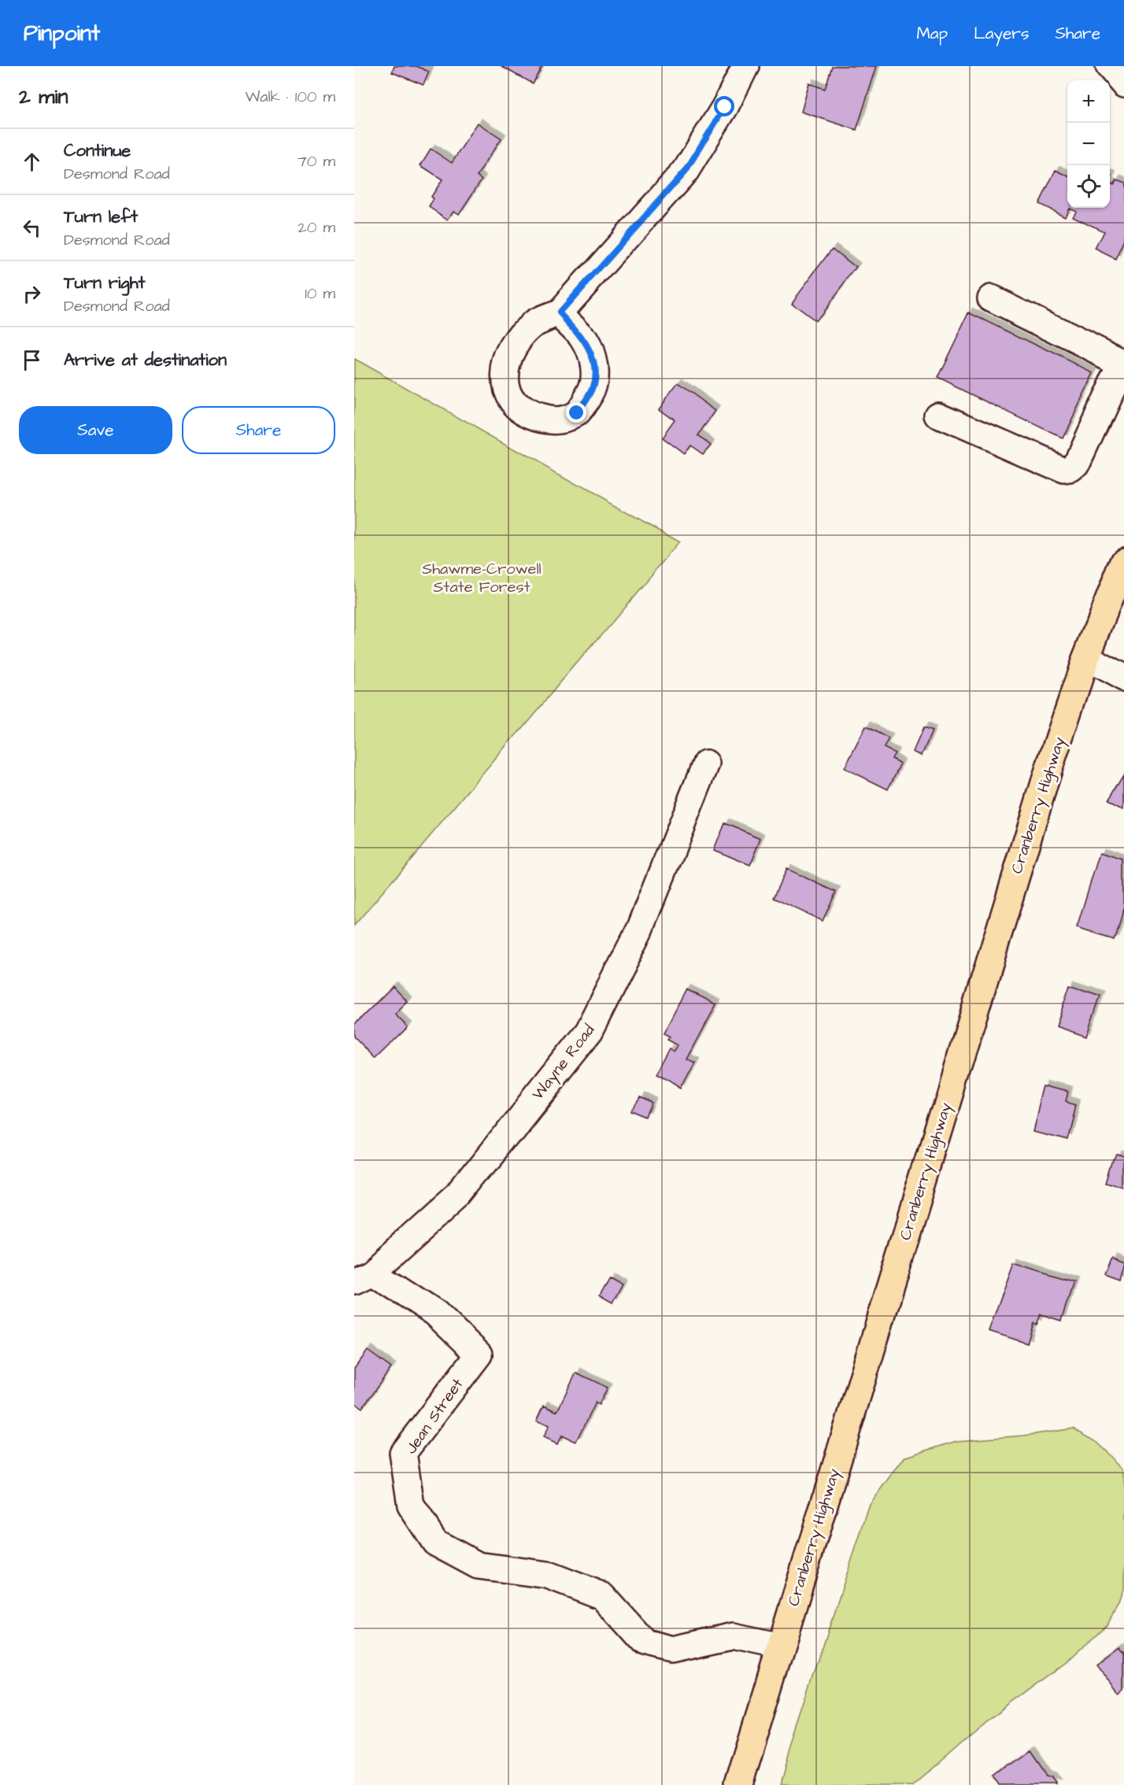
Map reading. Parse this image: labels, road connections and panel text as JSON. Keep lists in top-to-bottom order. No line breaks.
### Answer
{"streets":{"main road":["Cranberry Highway"],"street":["Wayne Road","Jean Street"]},"crossings":[["Cranberry Highway","Jean Street"],["Wayne Road","Jean Street"]],"parks":["Shawme-Crowell State Forest"],"page":{"header":"Pinpoint","nav":["Map","Layers","Share"],"heading":["2 min","Walk · 100 m"],"map_buttons":["+","−"],"list":[["Continue","Desmond Road","70 m"],["Turn left","Desmond Road","20 m"],["Turn right","Desmond Road","10 m"],"Arrive at destination"],"buttons":["Save","Share"]}}
